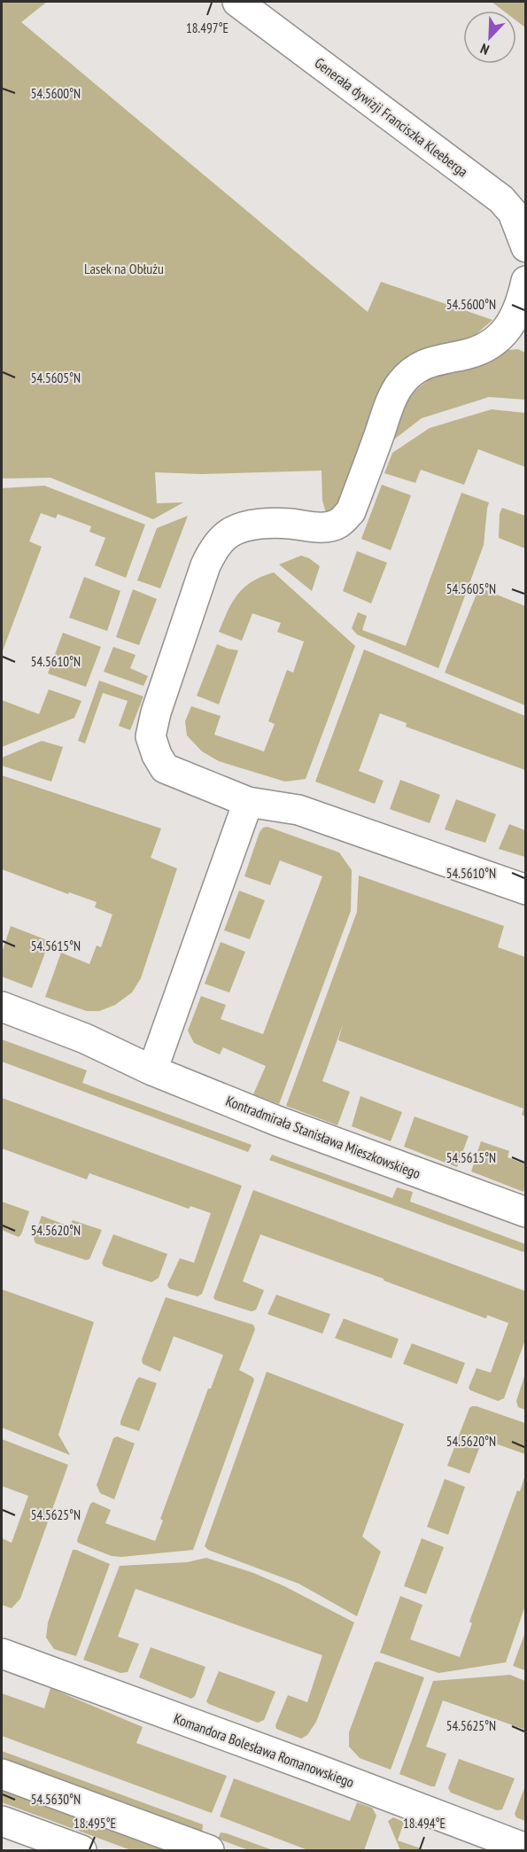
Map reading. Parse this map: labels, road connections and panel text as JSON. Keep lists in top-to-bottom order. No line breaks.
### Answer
{"streets":{"street":["Generała dywizji Franciszka Kleeberga","Kontradmirała Stanisława Mieszkowskiego","Komandora Bolesława Romanowskiego"]},"parks":["Lasek na Obłużu"],"north":"bottom left","coordinates":["18.497°E","54.5600°N","54.5605°N","54.5610°N","54.5615°N","54.5620°N","54.5625°N","54.5630°N","18.495°E","18.494°E"]}
